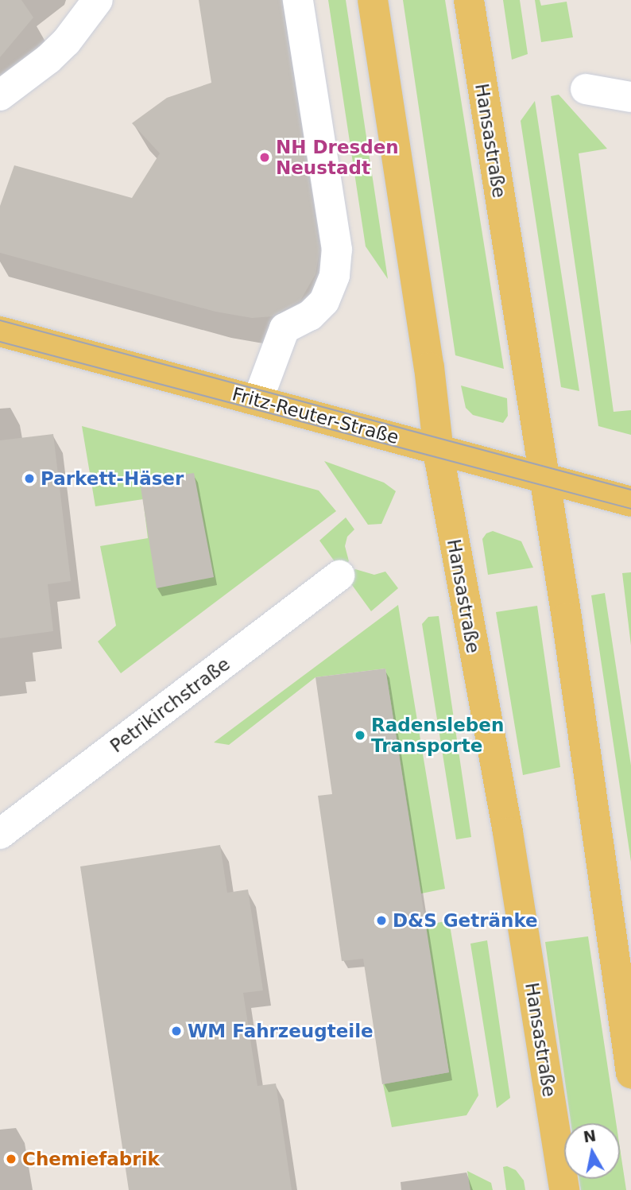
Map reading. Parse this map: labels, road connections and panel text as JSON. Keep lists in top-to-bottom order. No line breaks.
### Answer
{"streets":{"main road":["Hansastraße","Fritz-Reuter-Straße"],"street":["Petrikirchstraße"]},"crossings":[["Hansastraße","Fritz-Reuter-Straße"]],"places":["NH Dresden Neustadt","Parkett-Häser","Radensleben Transporte","D&S Getränke","WM Fahrzeugteile","Chemiefabrik"],"north":"top"}
